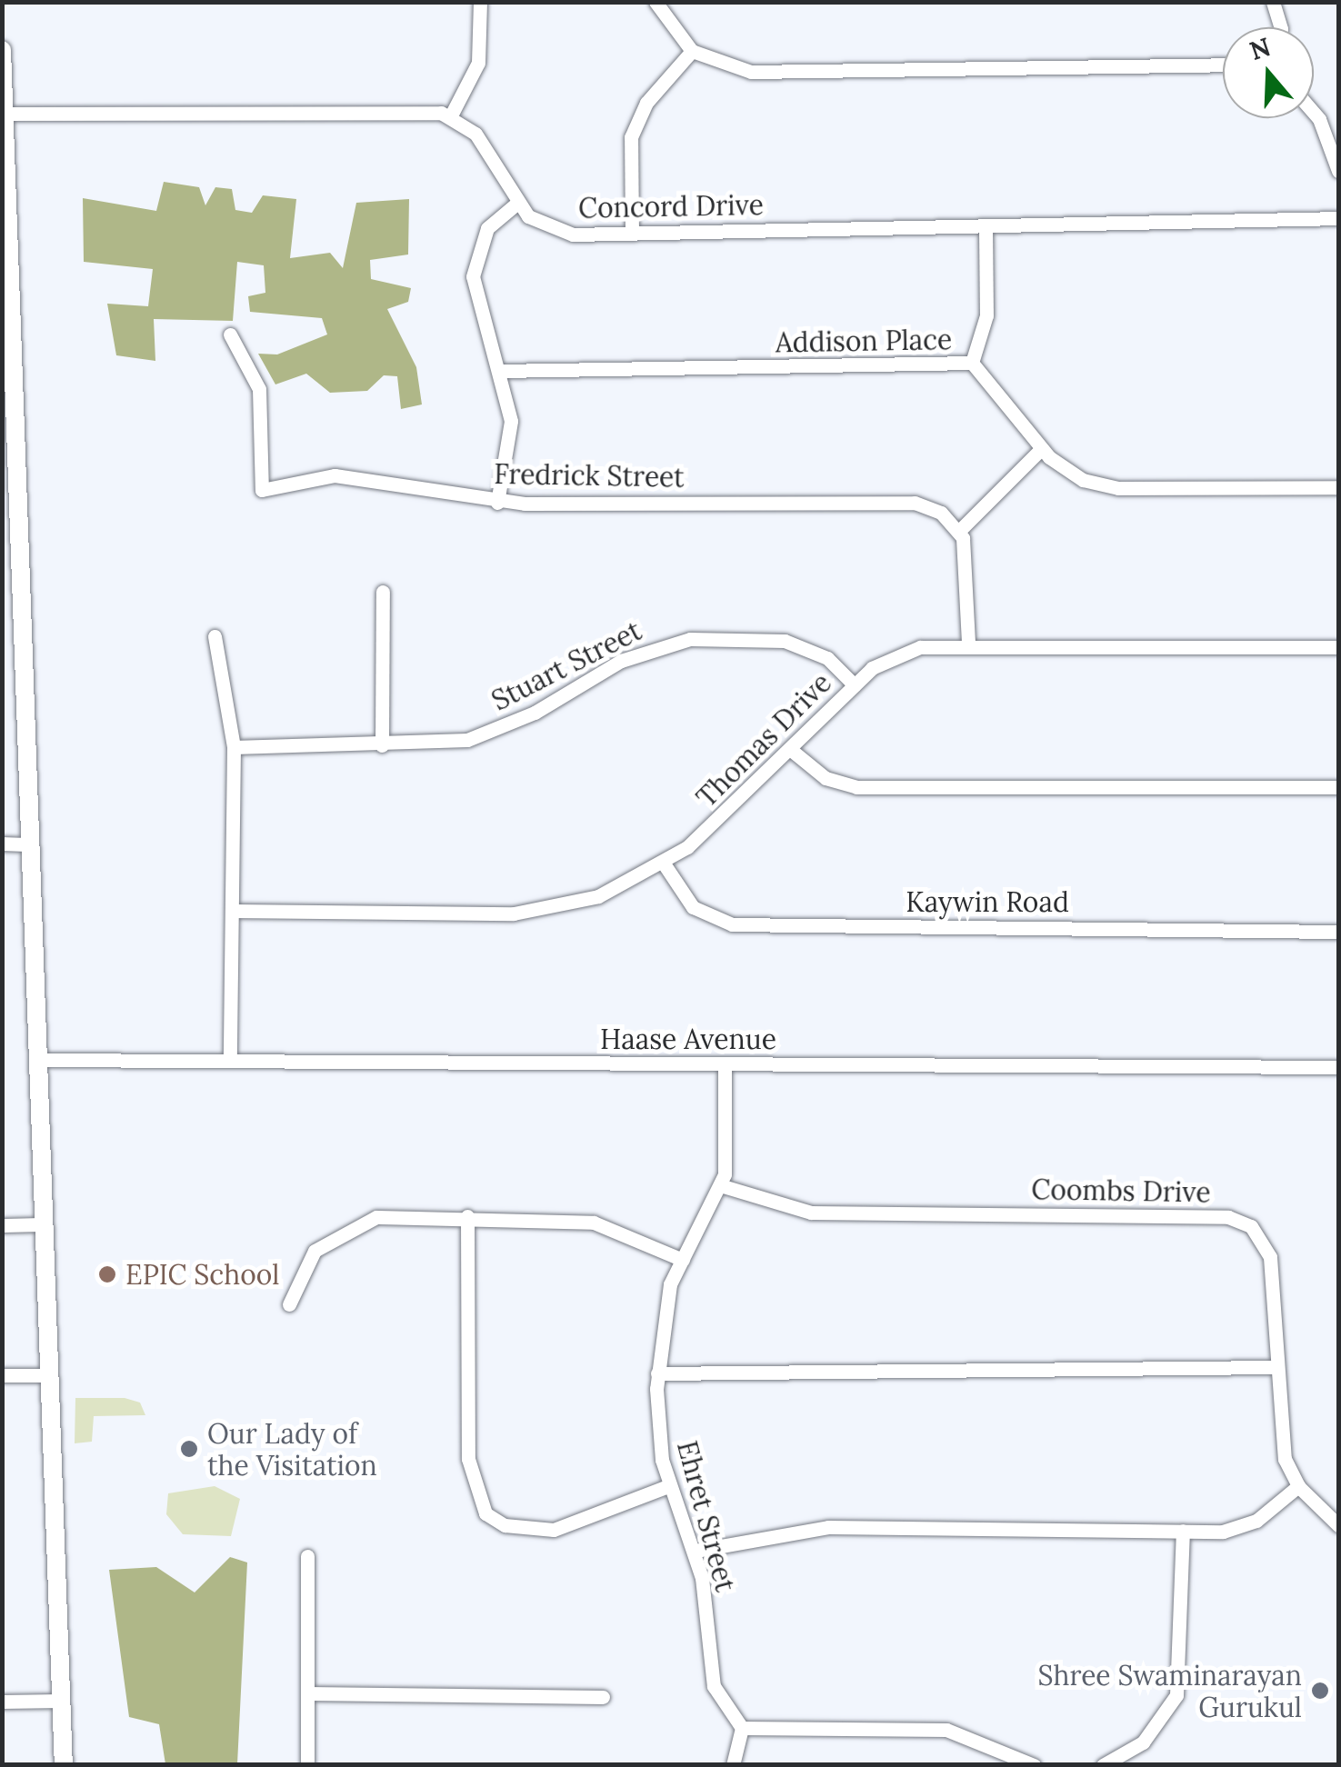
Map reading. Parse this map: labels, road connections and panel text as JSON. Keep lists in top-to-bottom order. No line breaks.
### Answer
{"streets":{"street":["Concord Drive","Addison Place","Fredrick Street","Stuart Street","Thomas Drive","Kaywin Road","Haase Avenue","Coombs Drive","Ehret Street"]},"crossings":[["Stuart Street","Thomas Drive"],["Thomas Drive","Kaywin Road"],["Haase Avenue","Ehret Street"],["Coombs Drive","Ehret Street"]],"places":["EPIC School","Our Lady of the Visitation","Shree Swaminarayan Gurukul"],"north":"top"}
